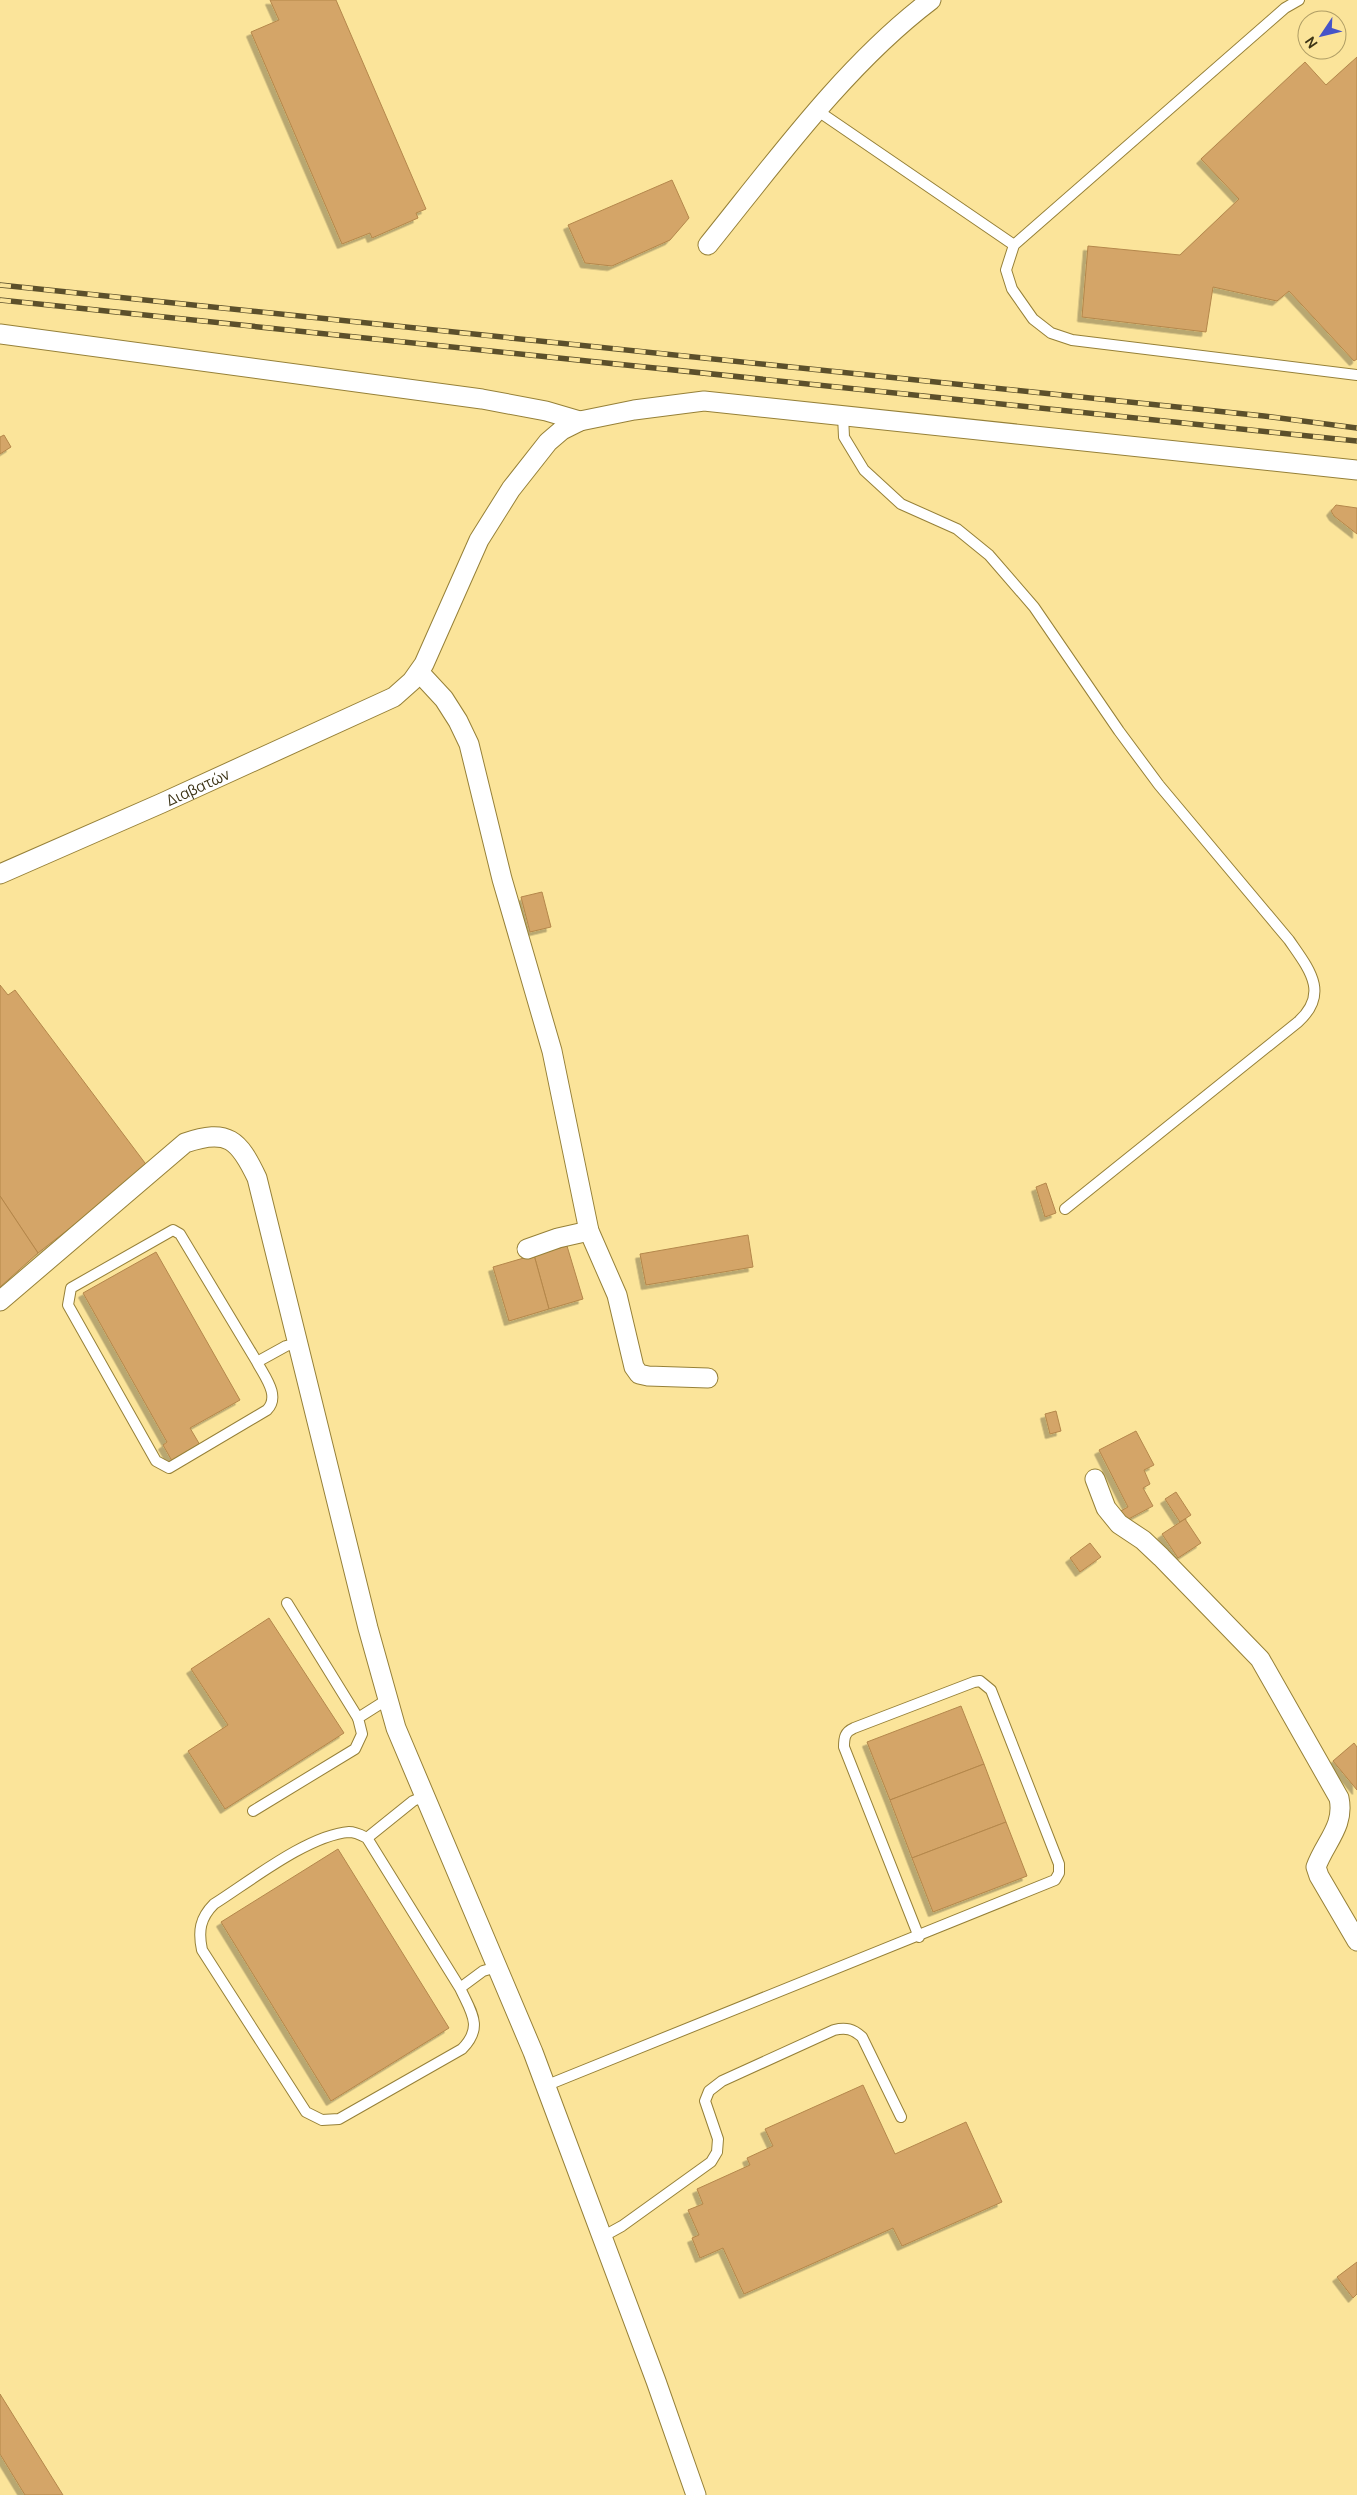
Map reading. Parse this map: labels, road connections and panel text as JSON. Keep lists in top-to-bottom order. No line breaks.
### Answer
{"streets":{"street":["Διαβατών"]},"north":"bottom left"}
